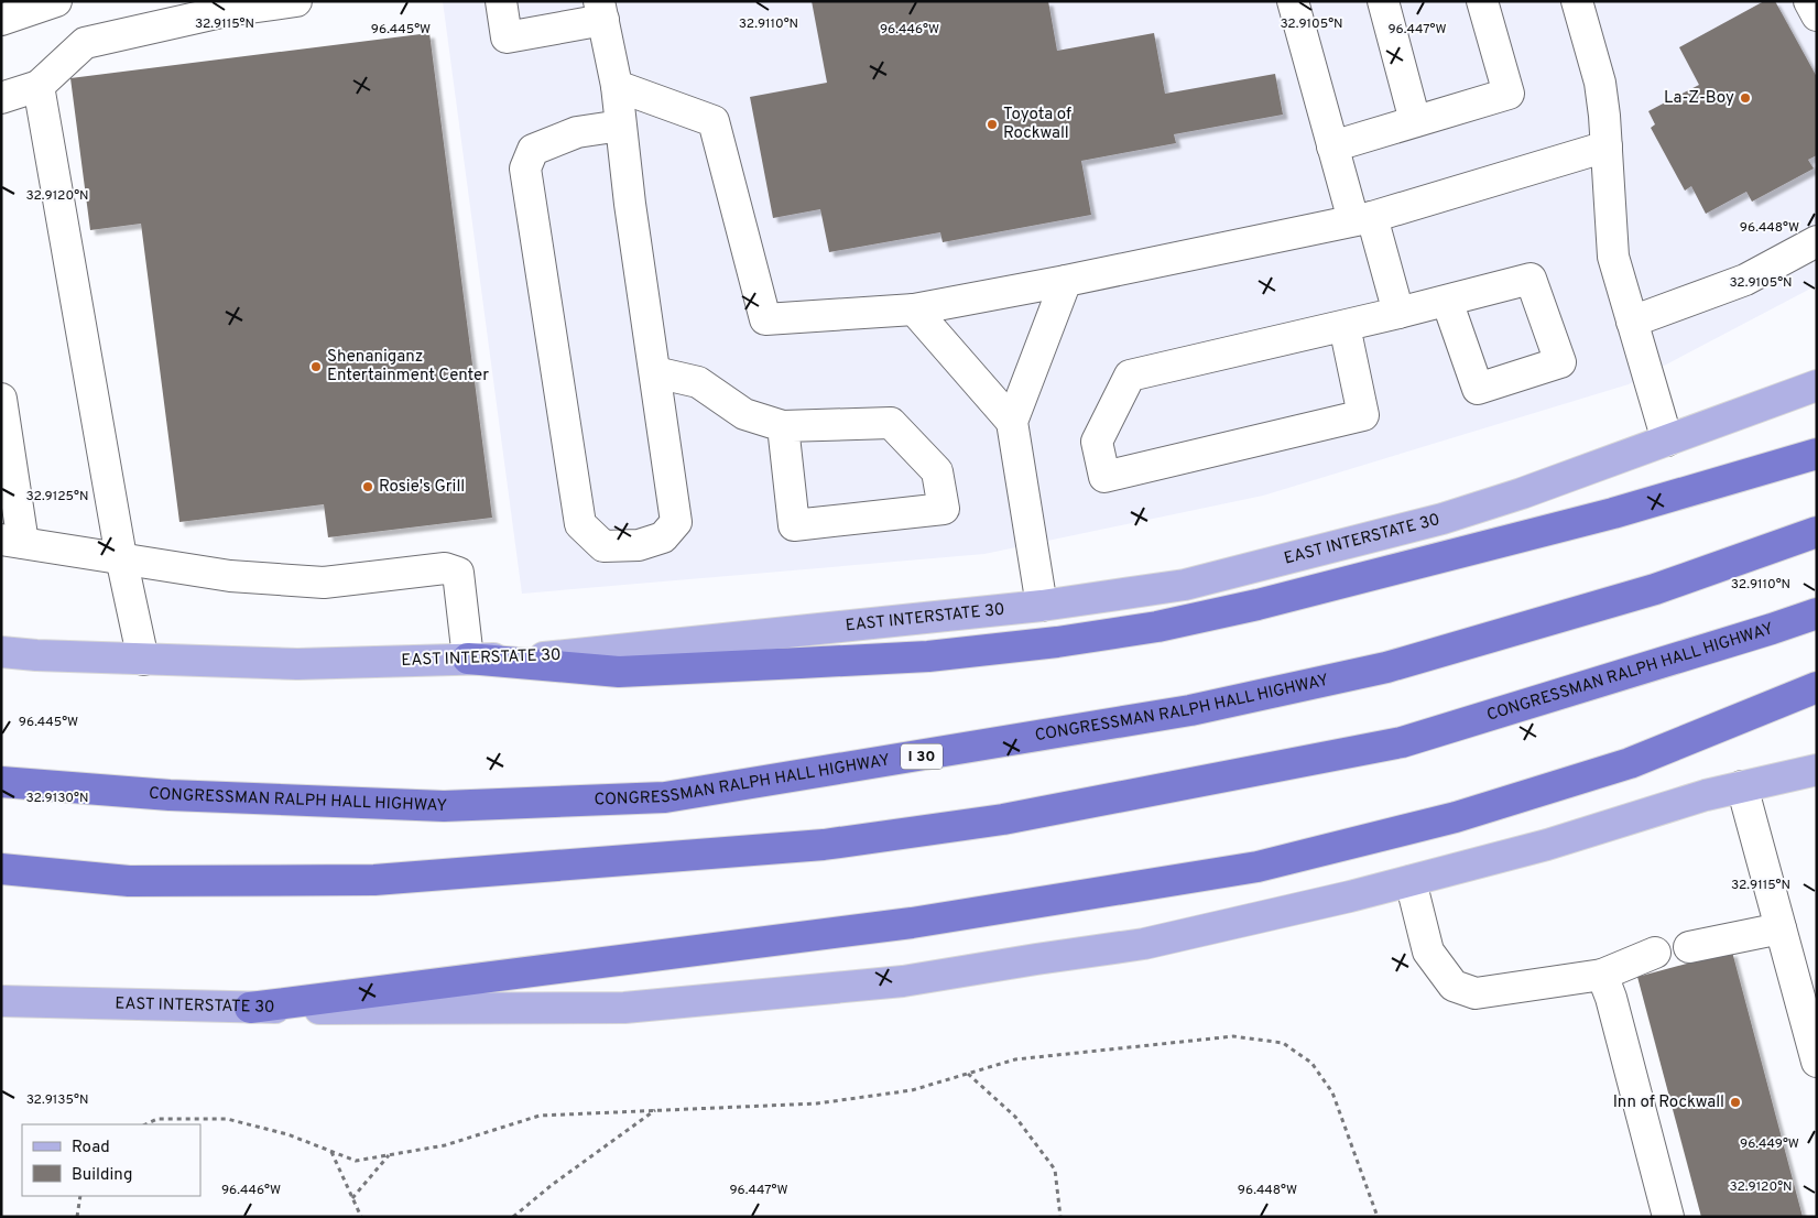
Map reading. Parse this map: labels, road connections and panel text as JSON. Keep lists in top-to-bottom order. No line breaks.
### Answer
{"streets":{"highway":["CONGRESSMAN RALPH HALL HIGHWAY","I 30"],"main road":["EAST INTERSTATE 30"]},"places":["La-Z-Boy","Toyota of Rockwall","Shenaniganz Entertainment Center","Rosie's Grill","Inn of Rockwall"],"legend":["Road","Building"],"coordinates":["32.9105°N","32.9115°N","32.9110°N","96.445°W","96.446°W","96.447°W","32.9120°N","96.448°W","32.9125°N","32.9130°N","32.9135°N","96.449°W"]}
